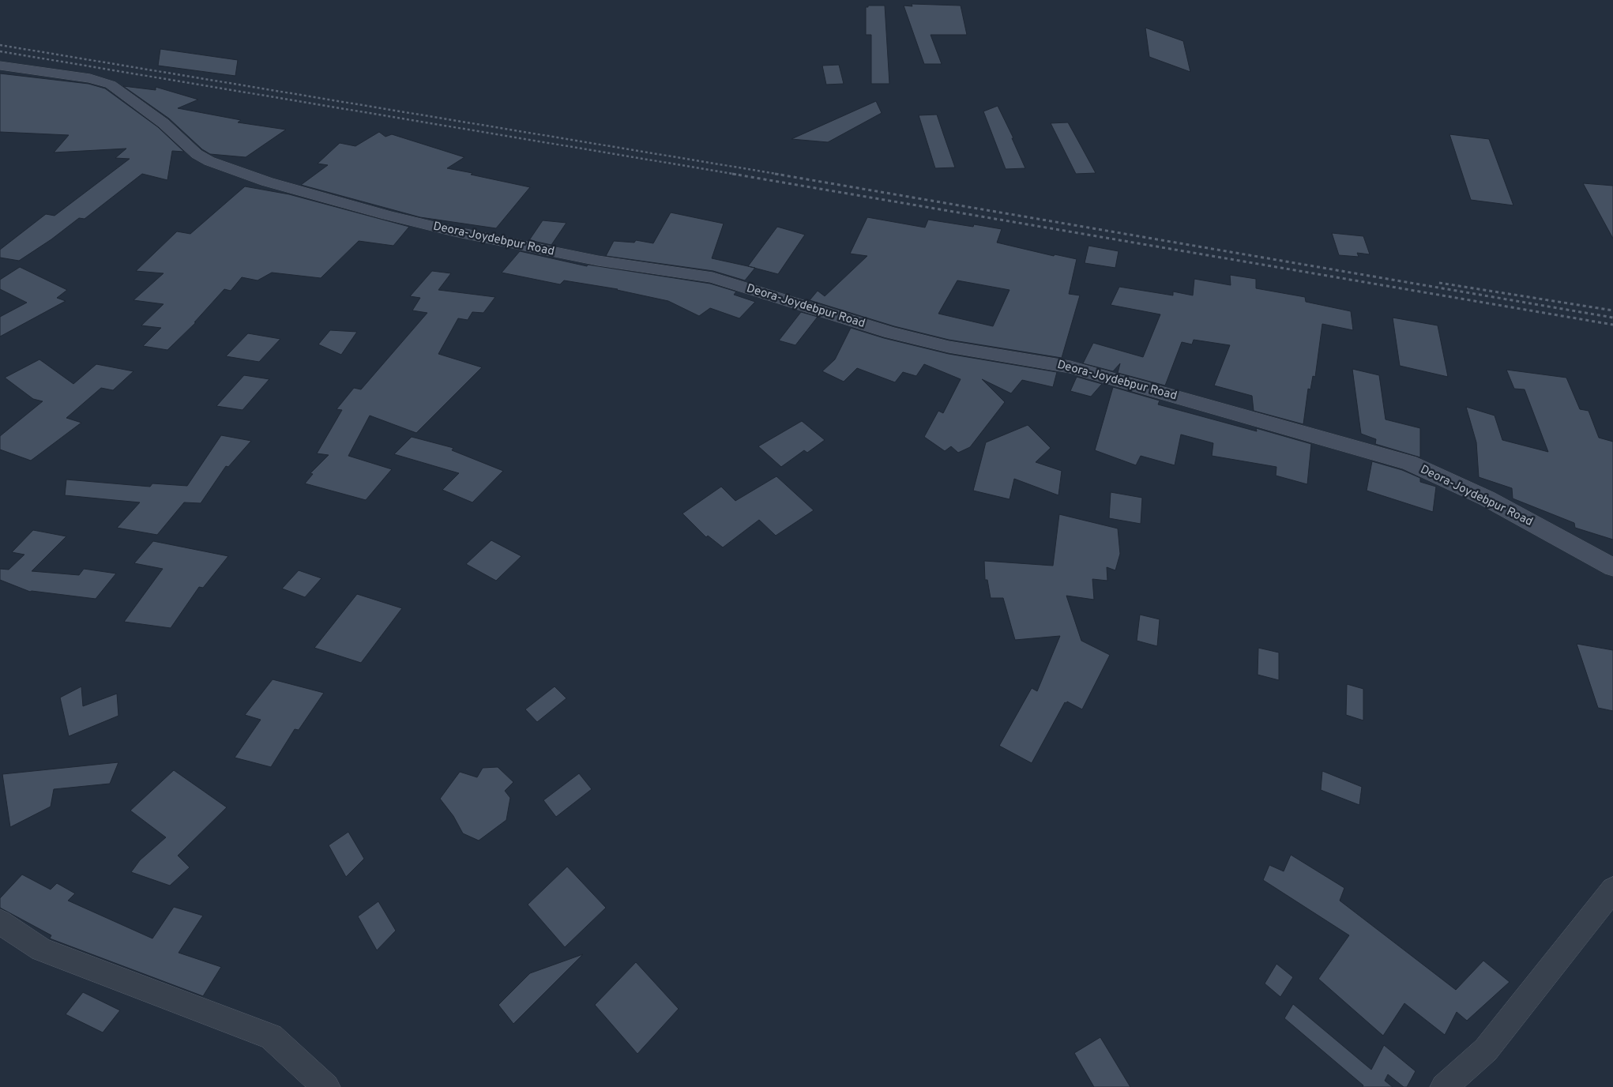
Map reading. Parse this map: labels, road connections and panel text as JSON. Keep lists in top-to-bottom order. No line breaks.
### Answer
{"streets":{"street":["Deora-Joydebpur Road"]}}
